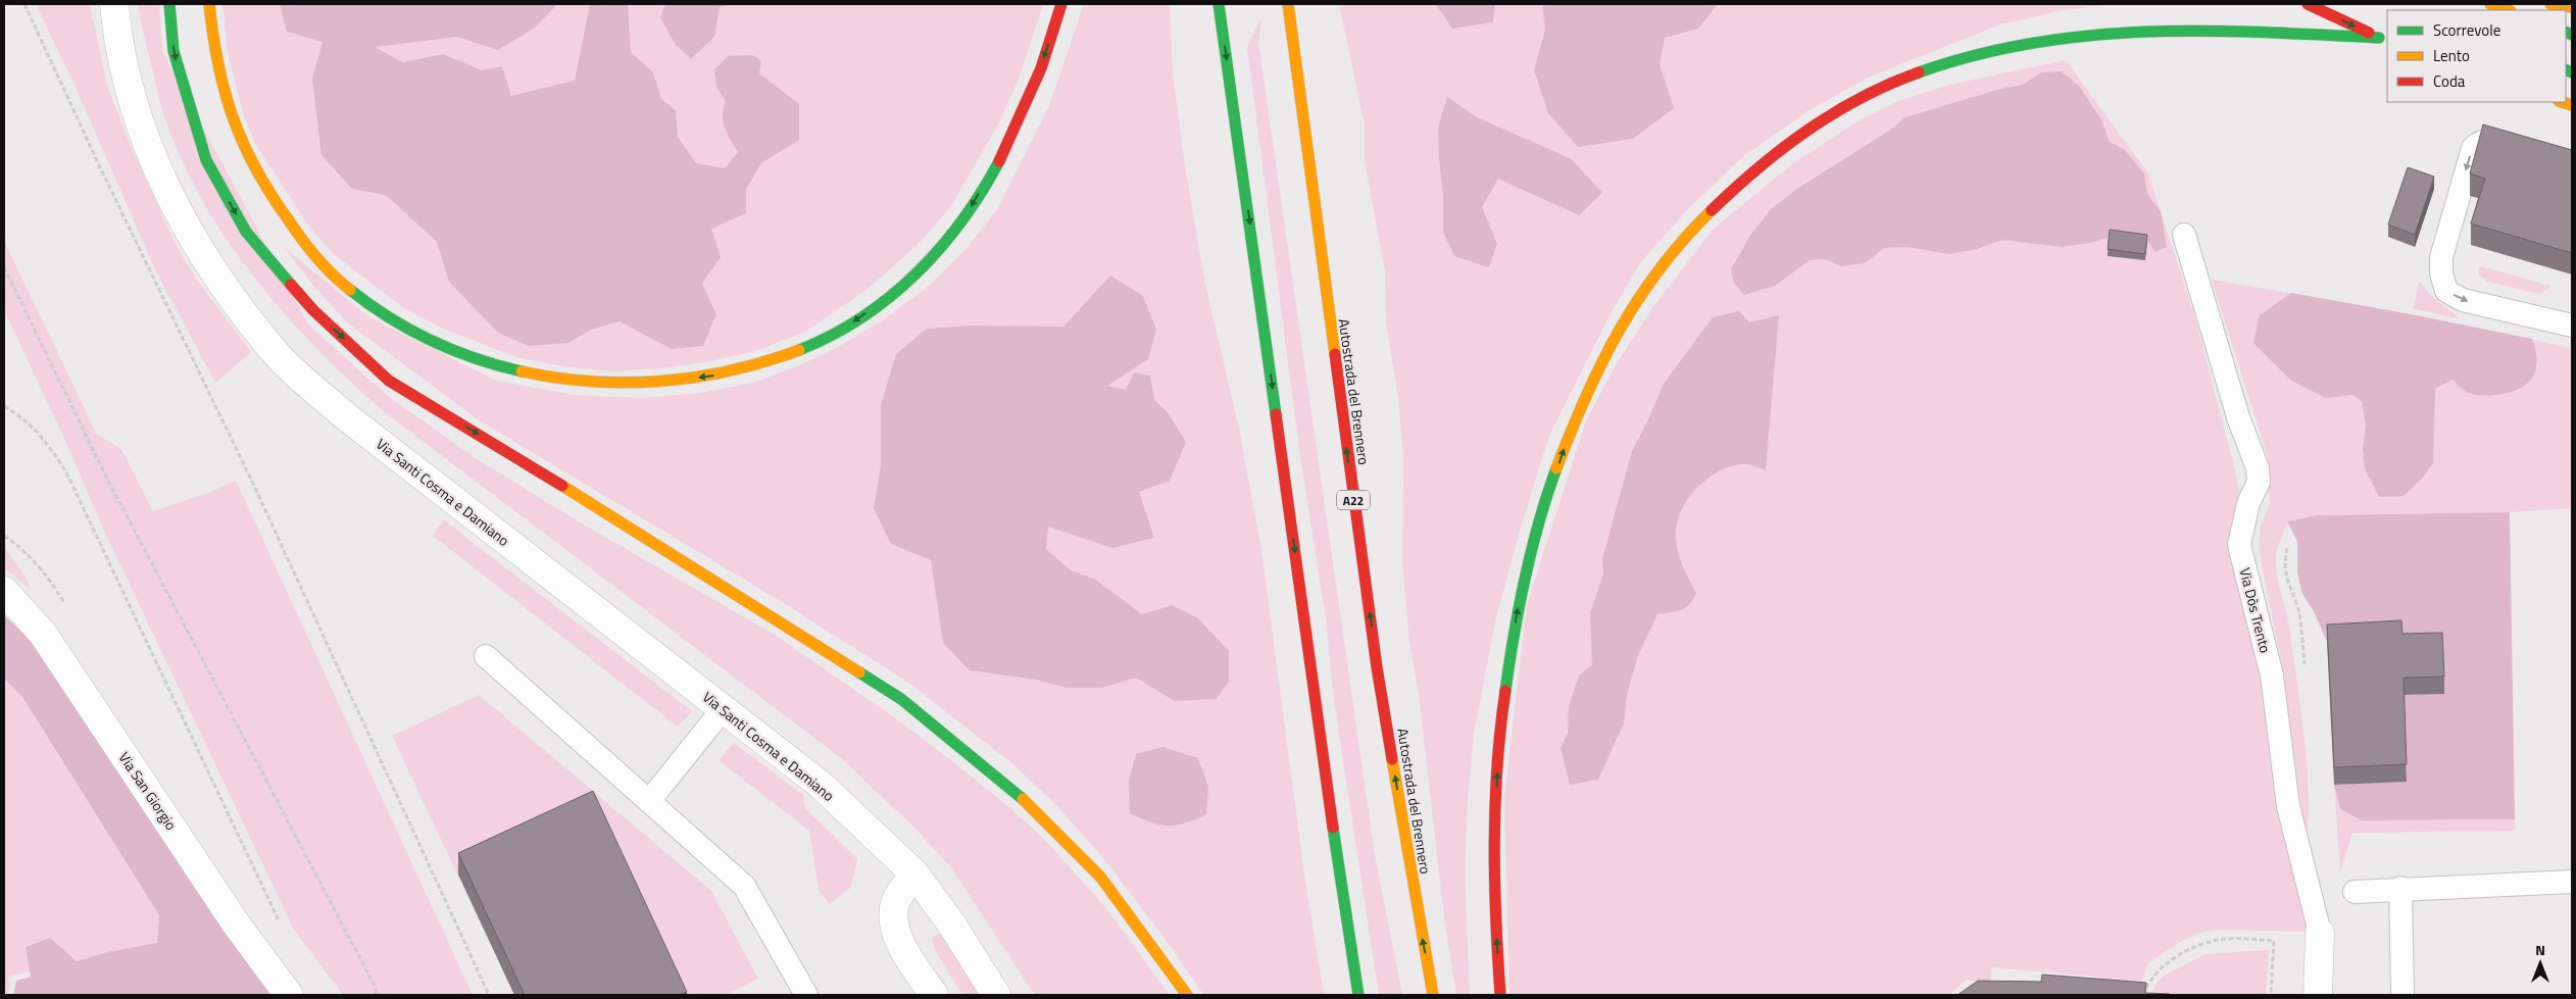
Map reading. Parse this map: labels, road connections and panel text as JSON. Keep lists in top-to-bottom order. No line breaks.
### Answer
{"streets":{"highway":["Autostrada del Brennero","A22"],"street":["Via Santi Cosma e Damiano","Via Dòs Trento","Via San Giorgio"]},"legend":["Scorrevole","Lento","Coda"],"north":"top"}
